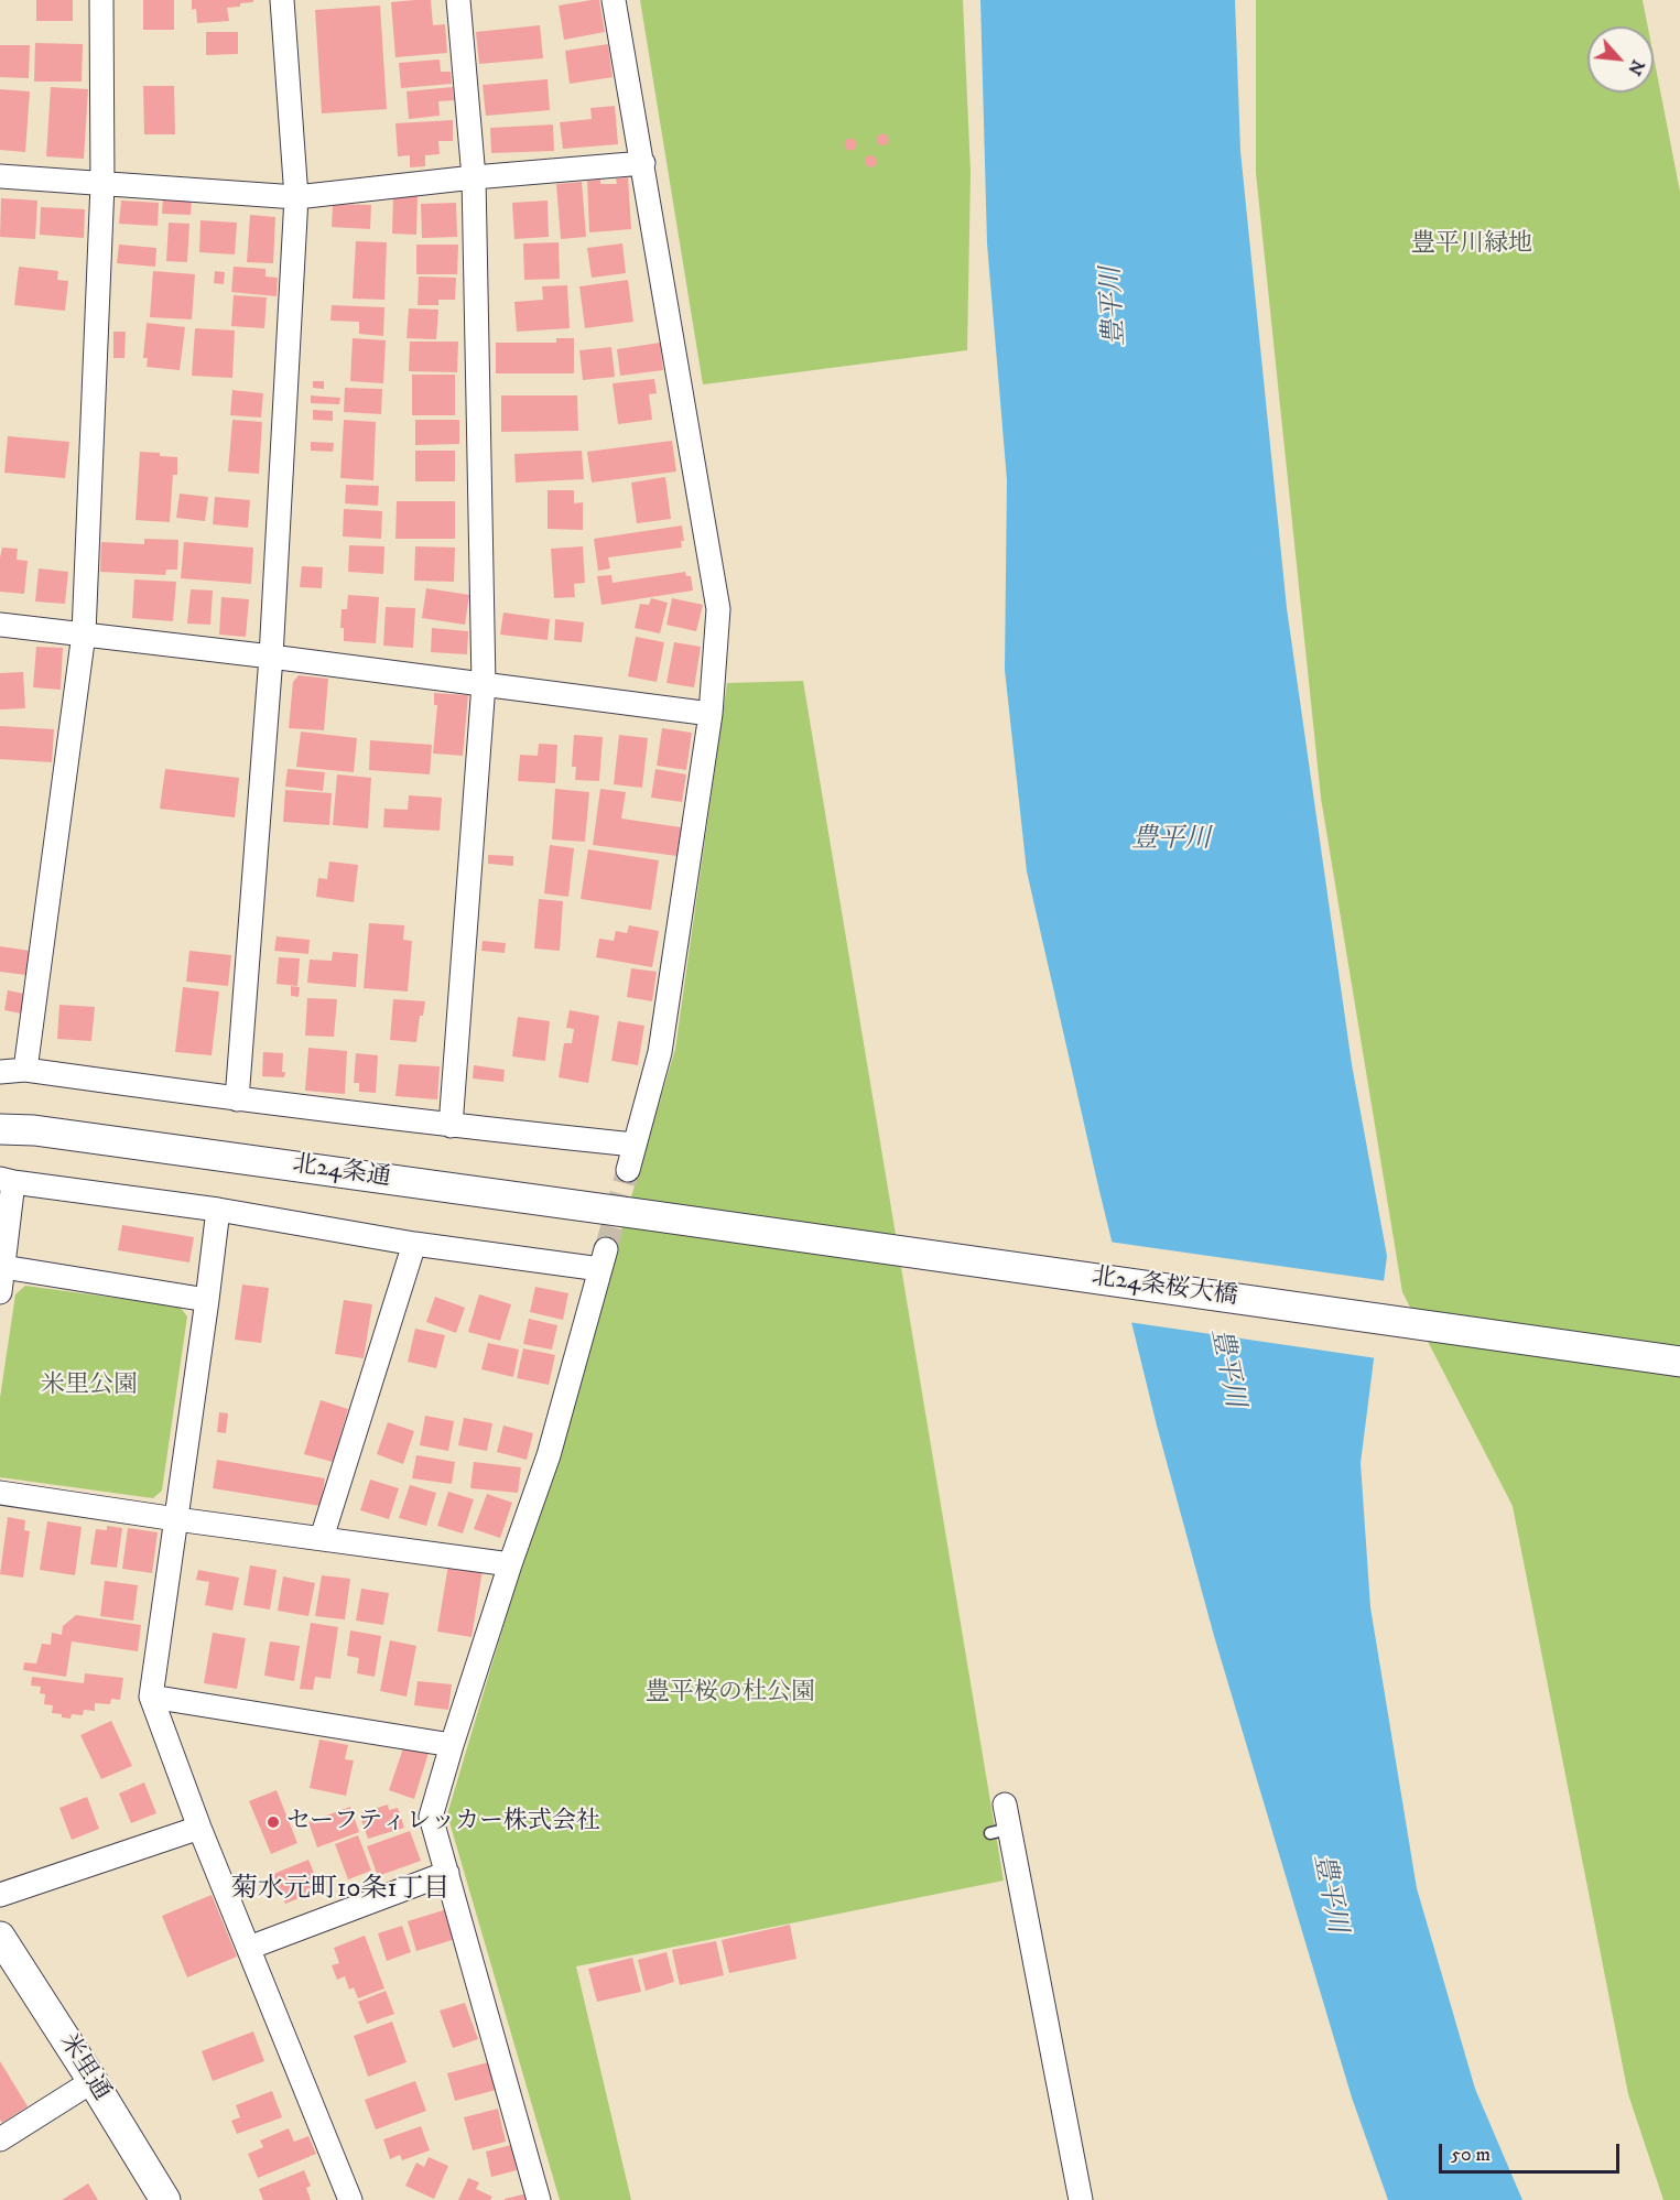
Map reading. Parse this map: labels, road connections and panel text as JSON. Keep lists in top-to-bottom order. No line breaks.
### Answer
{"streets":{"street":["北24条通","北24条桜大橋","米里通"]},"crossings":[["北24条通","北24条桜大橋"]],"districts":["菊水元町10条1丁目"],"water":["豊平川"],"parks":["豊平川緑地","米里公園","豊平桜の杜公園"],"places":["セーフティレッカー株式会社"],"scale_bar":"50 m","north":"bottom right"}
